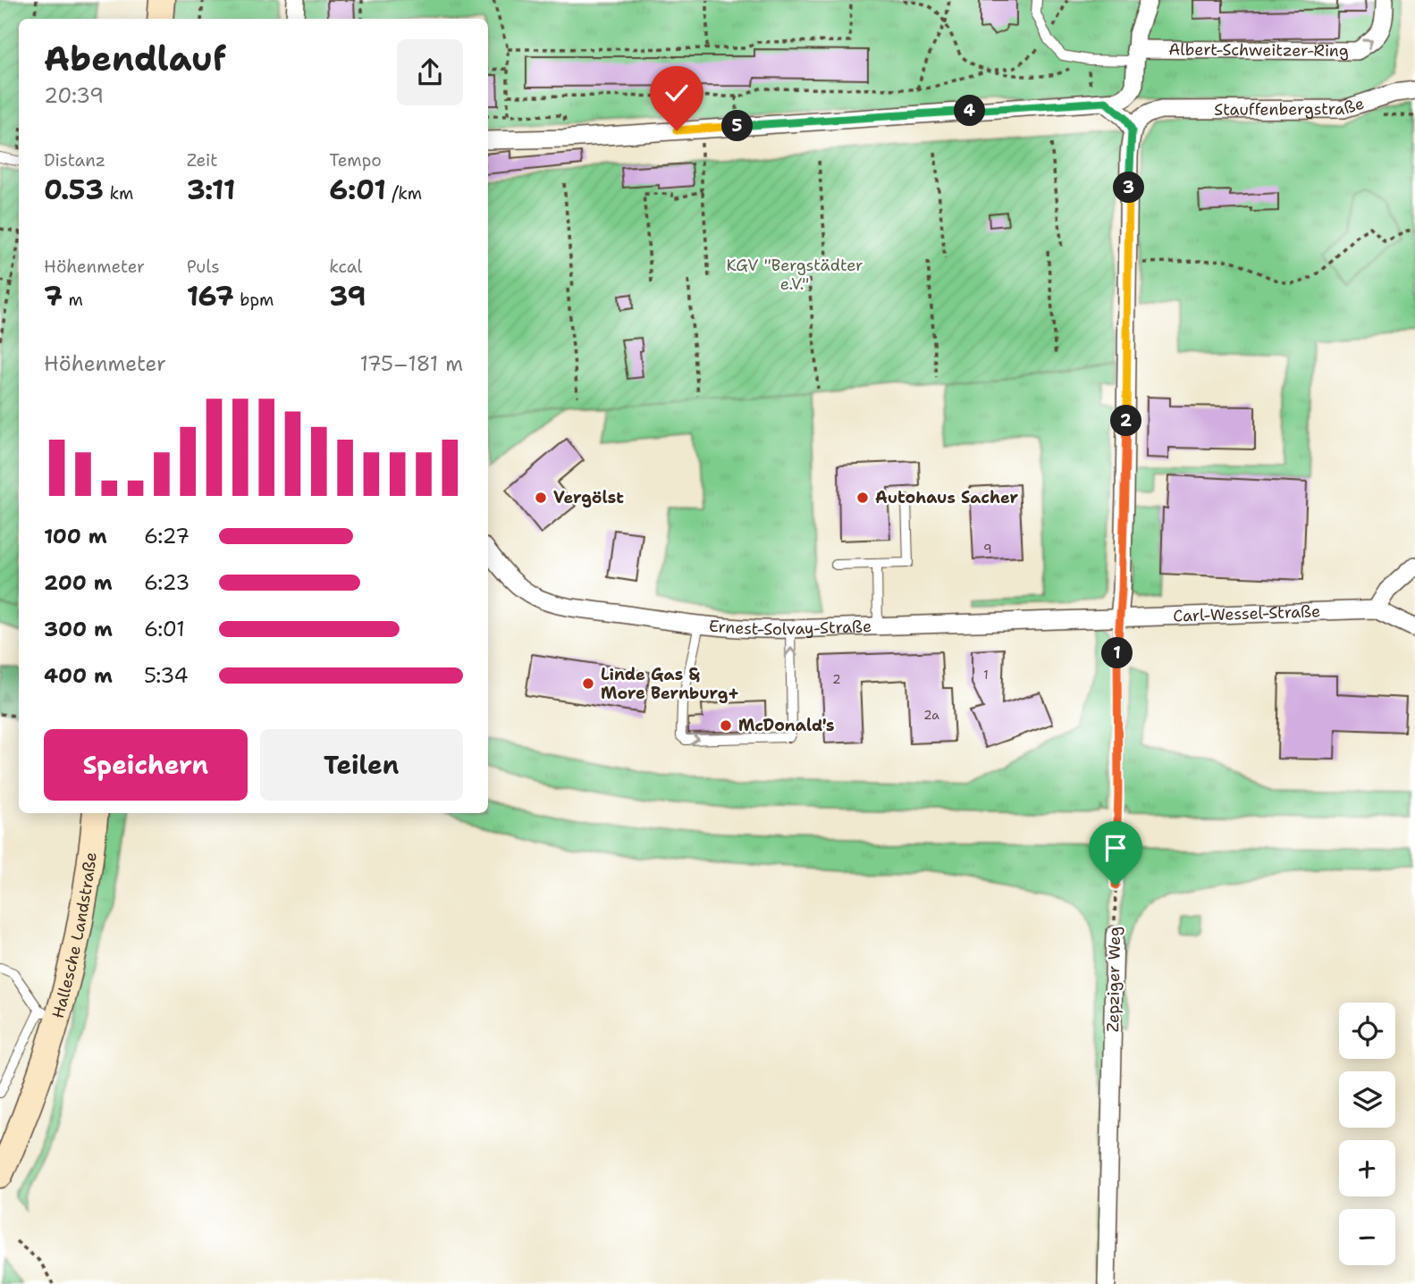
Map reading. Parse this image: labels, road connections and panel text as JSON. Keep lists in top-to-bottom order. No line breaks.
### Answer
{"streets":{"main road":["Hallesche Landstraße"],"street":["Albert-Schweitzer-Ring","Stauffenbergstraße","Carl-Wessel-Straße","Ernest-Solvay-Straße","Zepziger Weg"]},"crossings":[["Carl-Wessel-Straße","Ernest-Solvay-Straße"]],"one_way":["Albert-Schweitzer-Ring"],"parks":["KGV \"Bergstädter e.V.\""],"places":["Vergölst","Autohaus Sacher","Linde Gas & More Bernburg+","McDonald's"],"house_numbers":["9","1","2","2a"],"page":{"heading":["Abendlauf","20:39"],"pins":["4","5","3","2","1"],"stats":[["Distanz","0.53 km"],["Zeit","3:11"],["Tempo","6:01 /km"],["Höhenmeter","7 m"],["Puls","167 bpm"],["kcal","39"]],"chart":["Höhenmeter","175–181 m"],"list":[{"name":"100 m","note":"6:27"},{"name":"200 m","note":"6:23"},{"name":"300 m","note":"6:01"},{"name":"400 m","note":"5:34"}],"buttons":["Speichern","Teilen"],"map_buttons":["+","−"]}}
